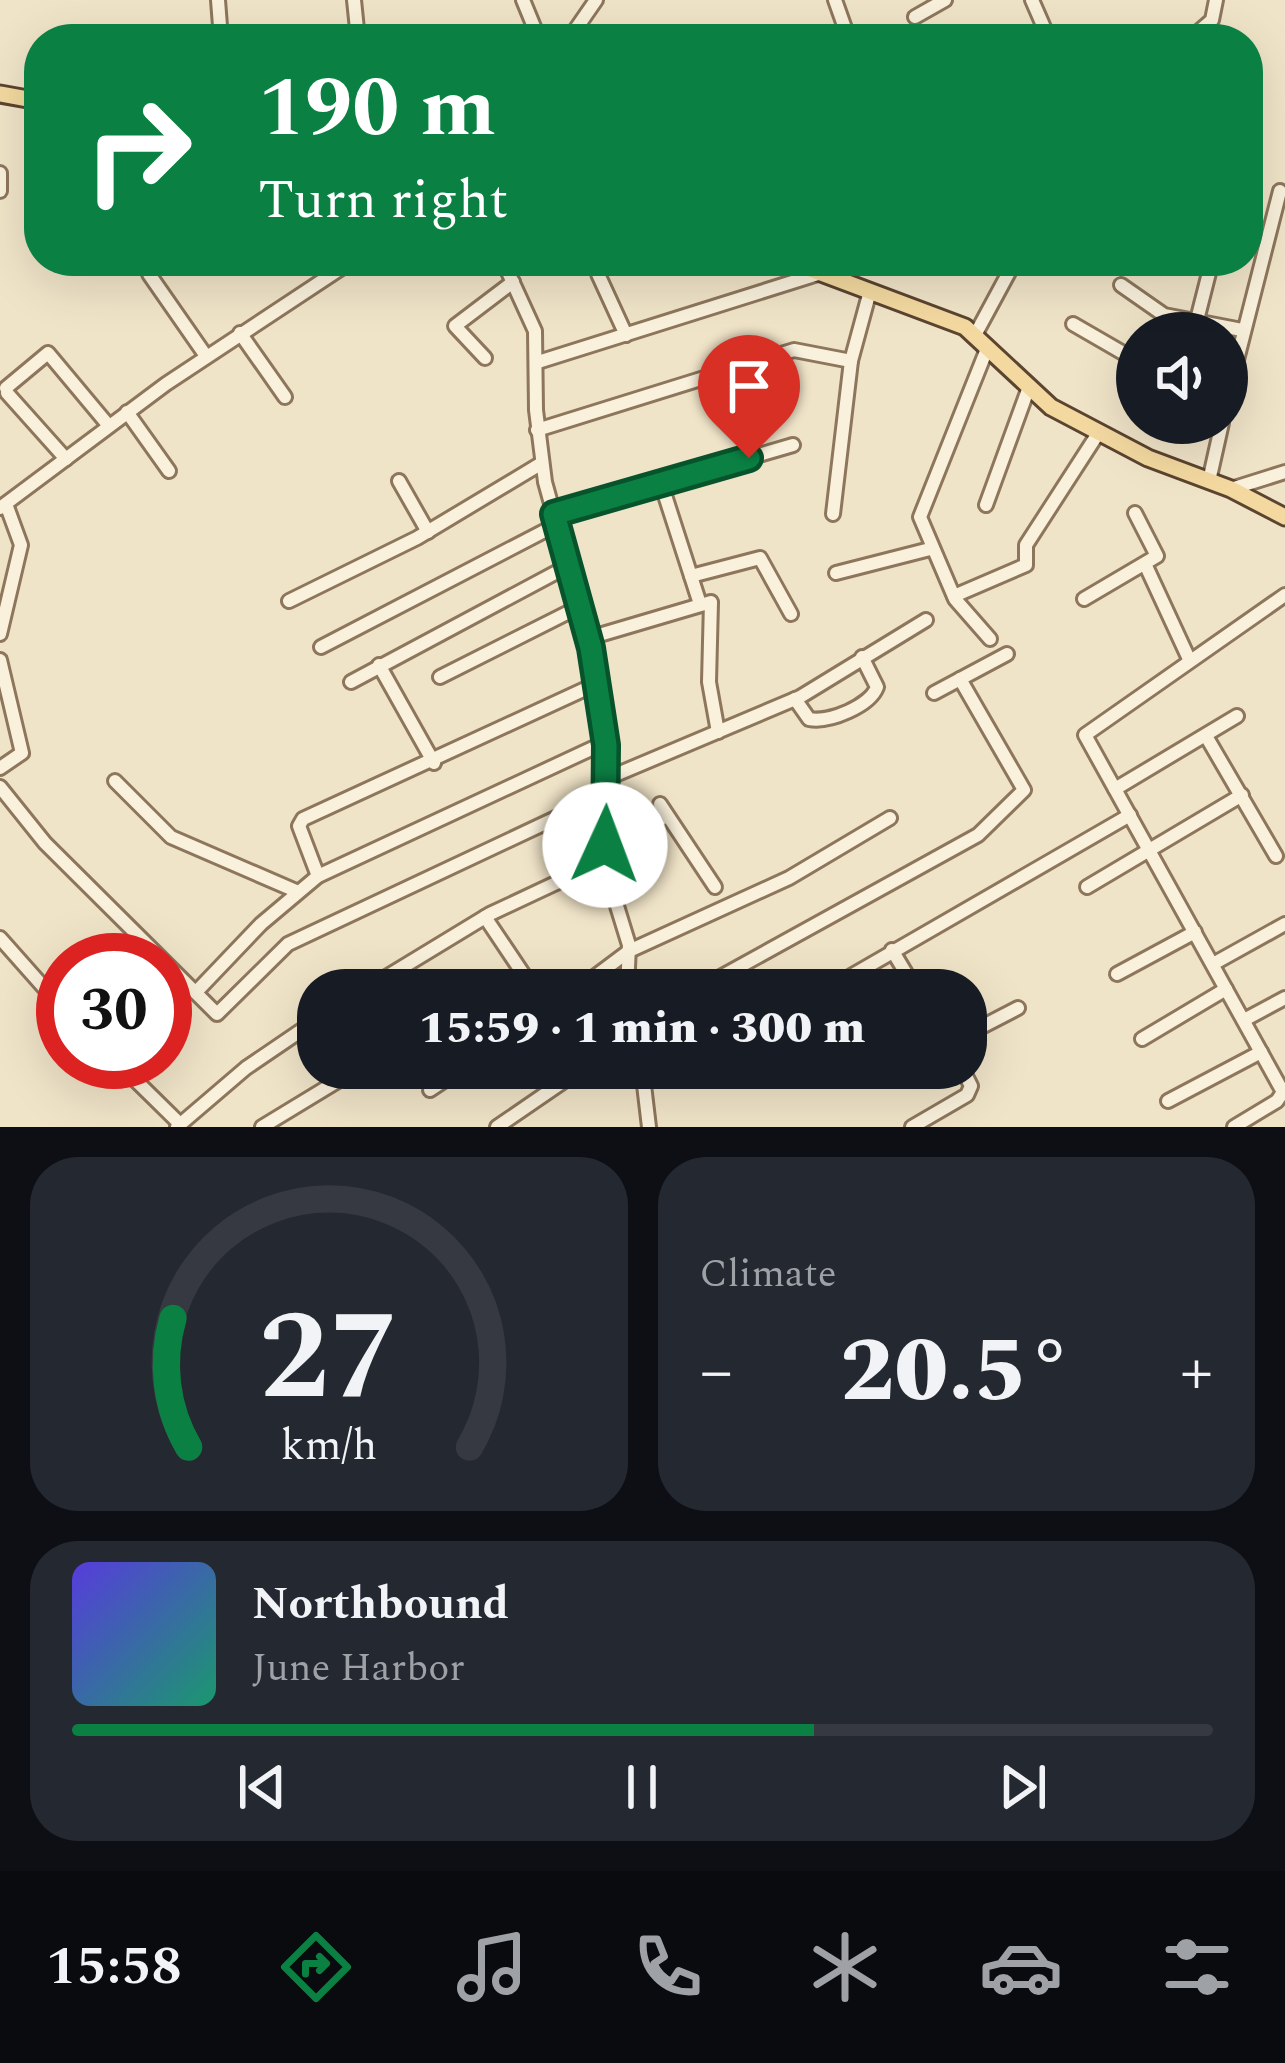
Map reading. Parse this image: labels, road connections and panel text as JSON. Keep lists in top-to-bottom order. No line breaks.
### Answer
{"page":{"turn":["190 m","Turn right"],"limit":"30","trip":"15:59 · 1 min · 300 m","tile":"Climate","heat":["−","20.5°","+"],"song":["Northbound","June Harbor"],"tabs":"15:58","gauge":["27","km/h"]}}
